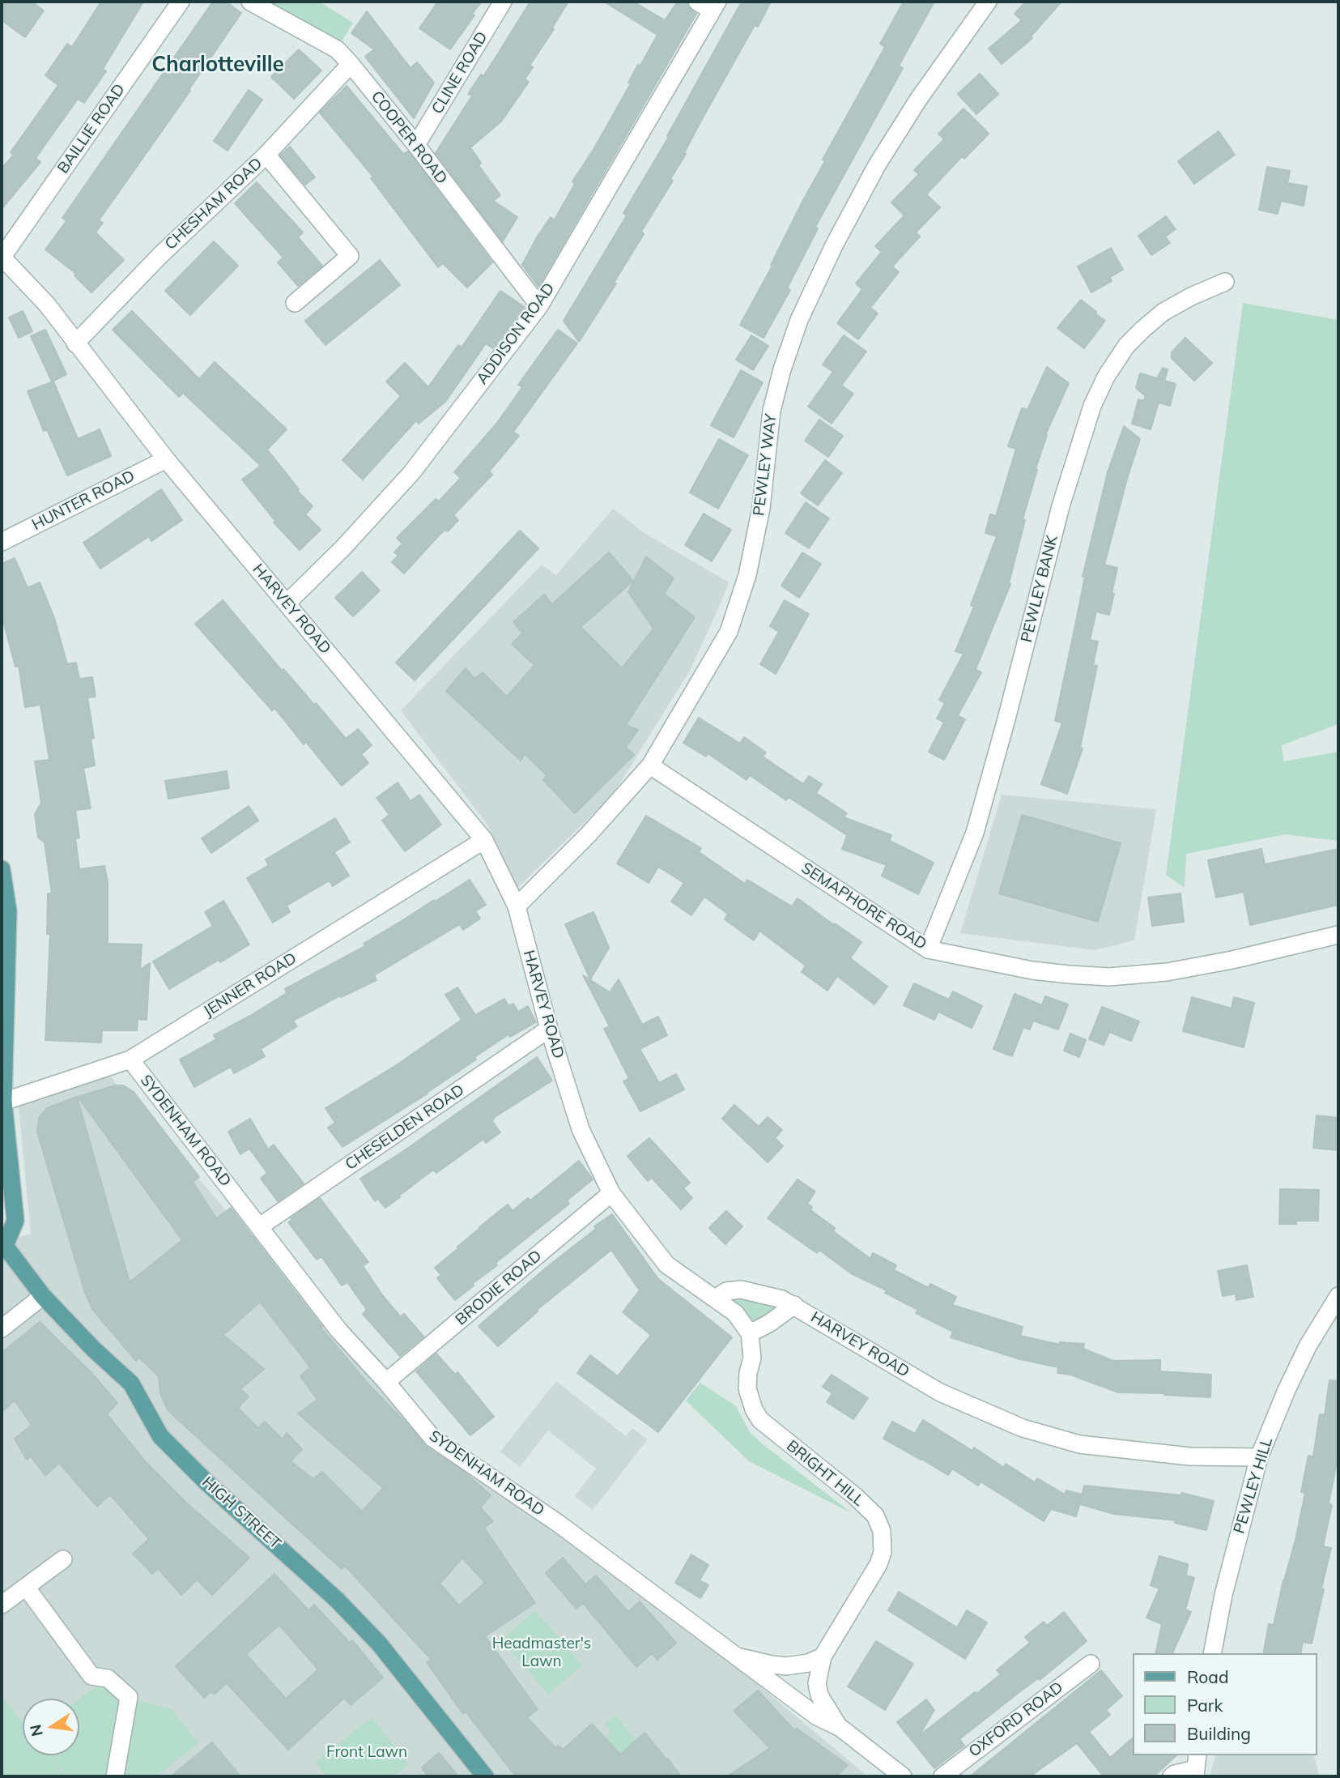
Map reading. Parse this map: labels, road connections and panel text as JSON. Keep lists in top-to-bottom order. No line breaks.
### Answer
{"streets":{"main road":["HIGH STREET"],"street":["CLINE ROAD","BAILLIE ROAD","COOPER ROAD","CHESHAM ROAD","ADDISON ROAD","PEWLEY WAY","HUNTER ROAD","PEWLEY BANK","HARVEY ROAD","SEMAPHORE ROAD","JENNER ROAD","CHESELDEN ROAD","SYDENHAM ROAD","BRODIE ROAD","BRIGHT HILL","PEWLEY HILL","OXFORD ROAD"]},"crossings":[["CLINE ROAD","COOPER ROAD"],["BAILLIE ROAD","HARVEY ROAD"],["COOPER ROAD","CHESHAM ROAD"],["COOPER ROAD","ADDISON ROAD"],["CHESHAM ROAD","HARVEY ROAD"],["ADDISON ROAD","HARVEY ROAD"],["PEWLEY WAY","HARVEY ROAD"],["PEWLEY WAY","SEMAPHORE ROAD"],["HUNTER ROAD","HARVEY ROAD"],["PEWLEY BANK","SEMAPHORE ROAD"],["HARVEY ROAD","JENNER ROAD"],["HARVEY ROAD","CHESELDEN ROAD"],["HARVEY ROAD","BRODIE ROAD"],["HARVEY ROAD","PEWLEY HILL"],["JENNER ROAD","SYDENHAM ROAD"],["CHESELDEN ROAD","SYDENHAM ROAD"],["SYDENHAM ROAD","BRODIE ROAD"],["SYDENHAM ROAD","BRIGHT HILL"]],"districts":["Charlotteville"],"parks":["Headmaster's Lawn","Front Lawn"],"legend":["Road","Park","Building"],"north":"left"}
